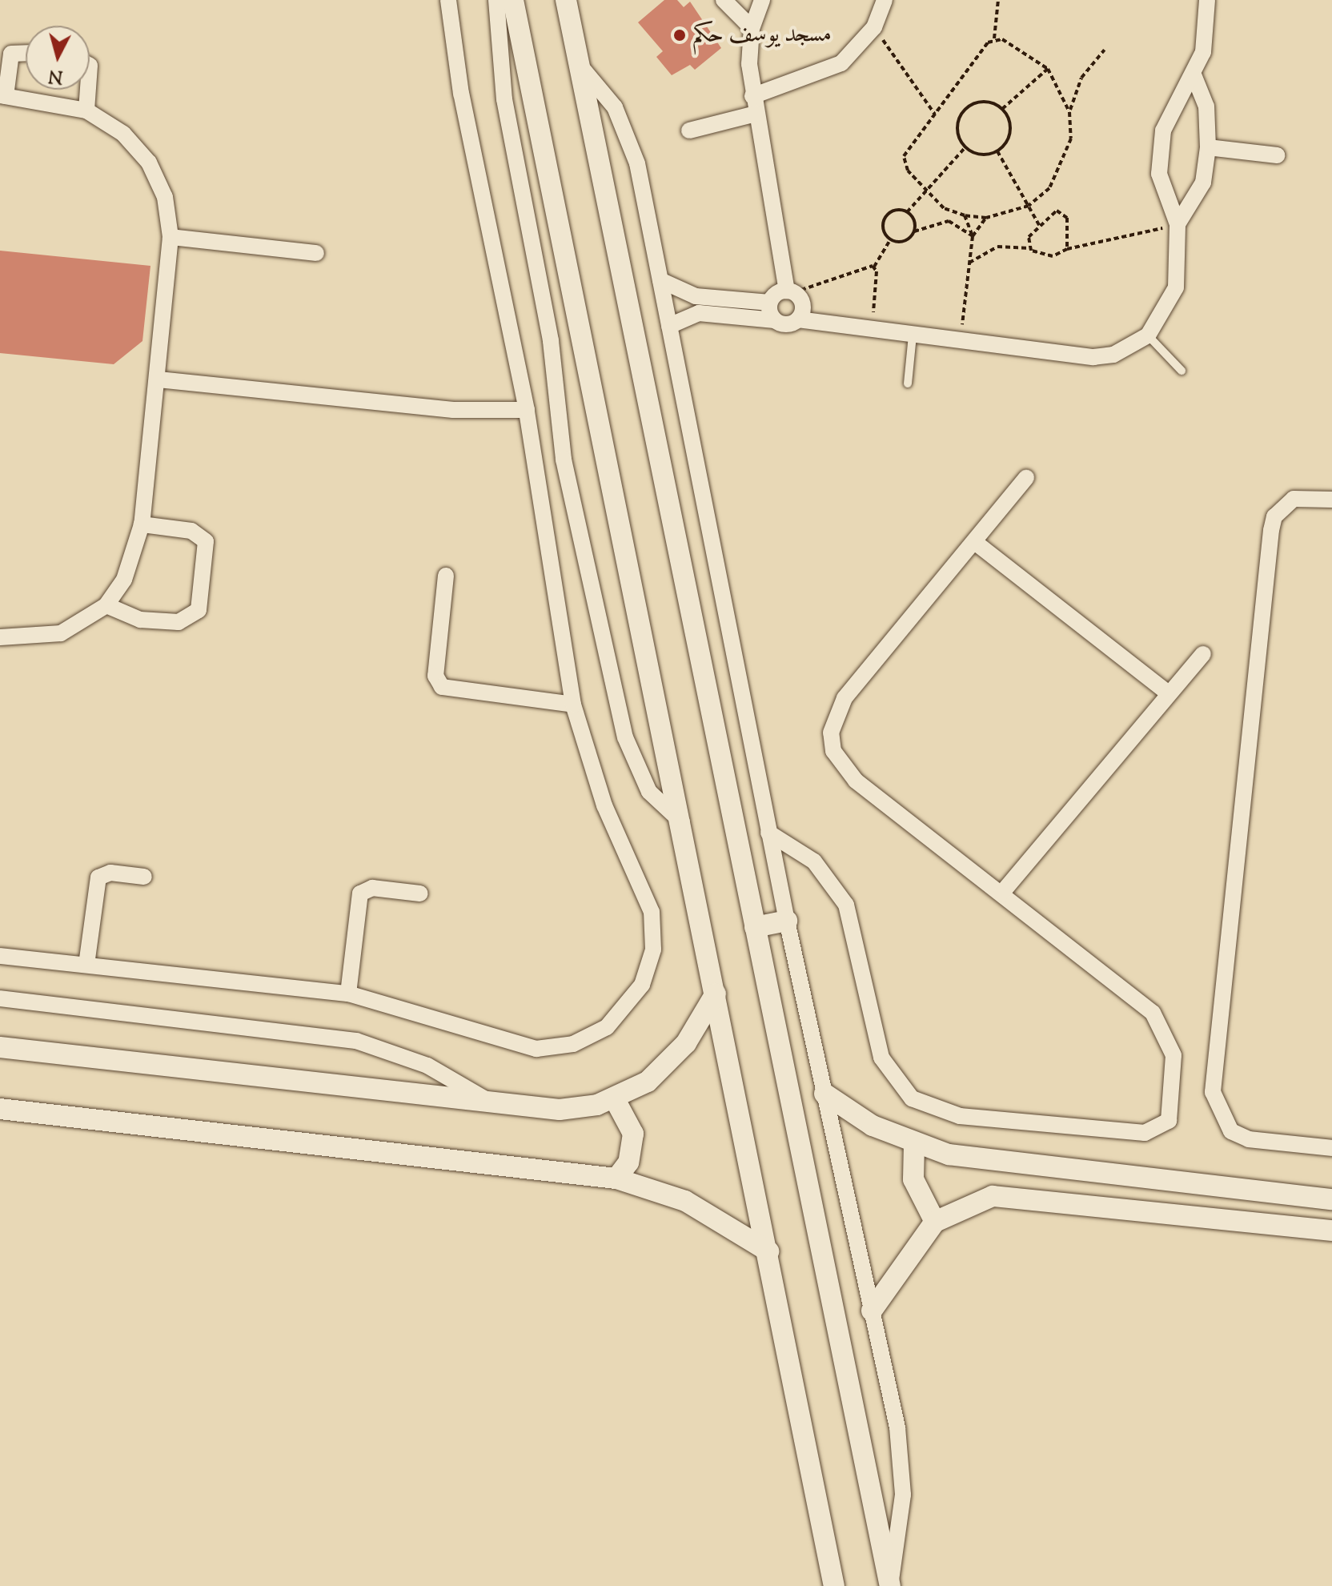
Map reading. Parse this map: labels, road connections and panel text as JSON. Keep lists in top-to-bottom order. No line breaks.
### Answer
{"places":["مسجد يوسف حكم"],"north":"bottom"}
